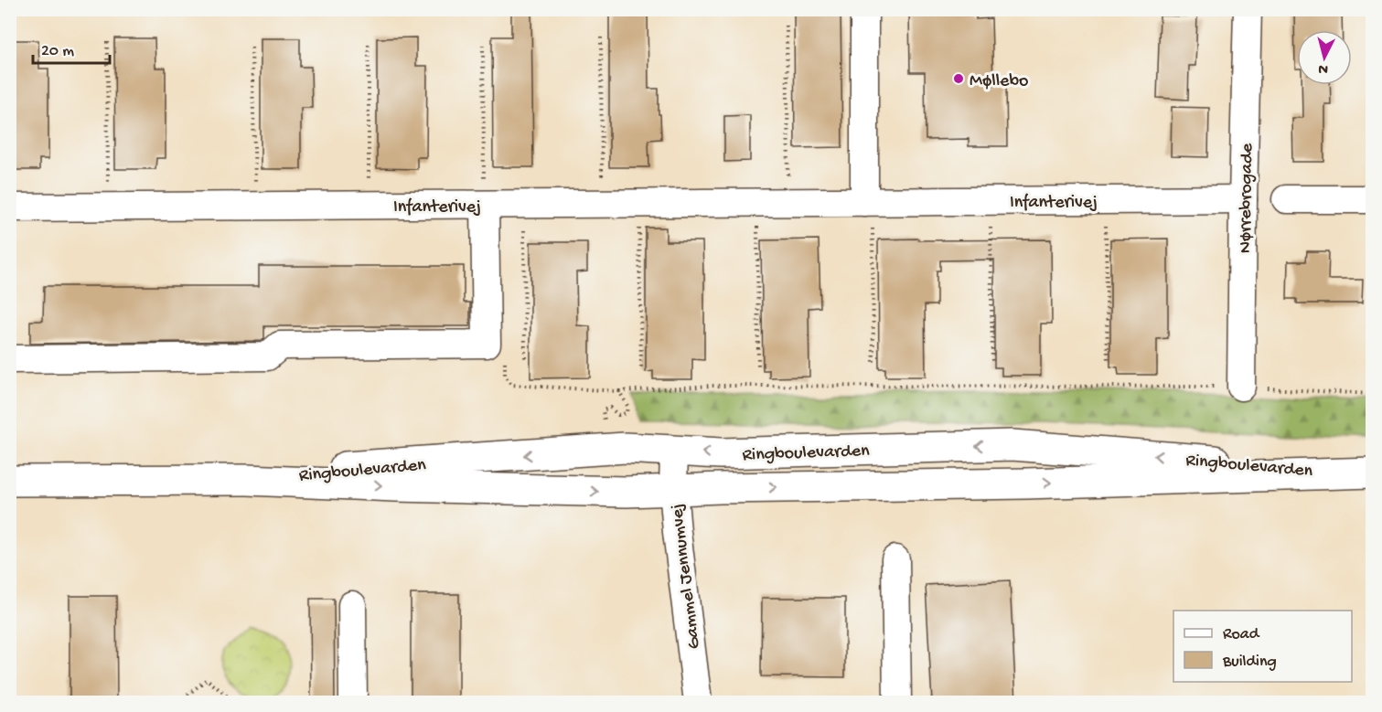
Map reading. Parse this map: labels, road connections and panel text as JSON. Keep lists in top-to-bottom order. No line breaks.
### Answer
{"streets":{"main road":["Ringboulevarden"],"street":["Nørrebrogade","Infanterivej","Gammel Jennumvej"]},"crossings":[["Nørrebrogade","Infanterivej"],["Ringboulevarden","Gammel Jennumvej"]],"places":["Møllebo"],"legend":["Road","Building"],"scale_bar":"20 m","north":"bottom"}
